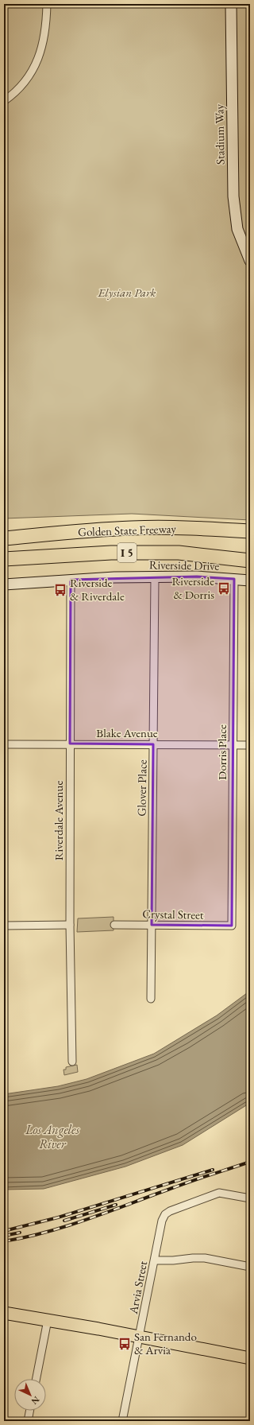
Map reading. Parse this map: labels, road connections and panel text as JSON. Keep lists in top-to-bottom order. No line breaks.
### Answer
{"streets":{"highway":["Golden State Freeway","I 5"],"main road":["Stadium Way","Riverside Drive"],"street":["Blake Avenue","Dorris Place","Glover Place","Riverdale Avenue","Crystal Street","Arvia Street"]},"crossings":[["Riverside Drive","Dorris Place"],["Riverside Drive","Glover Place"],["Riverside Drive","Riverdale Avenue"],["Blake Avenue","Dorris Place"],["Blake Avenue","Glover Place"],["Blake Avenue","Riverdale Avenue"],["Dorris Place","Crystal Street"],["Glover Place","Crystal Street"]],"water":["Los Angeles River"],"parks":["Elysian Park"],"places":{"bus stop":["Riverside & Dorris","Riverside & Riverdale","San Fernando & Arvia"]},"north":"bottom right"}
